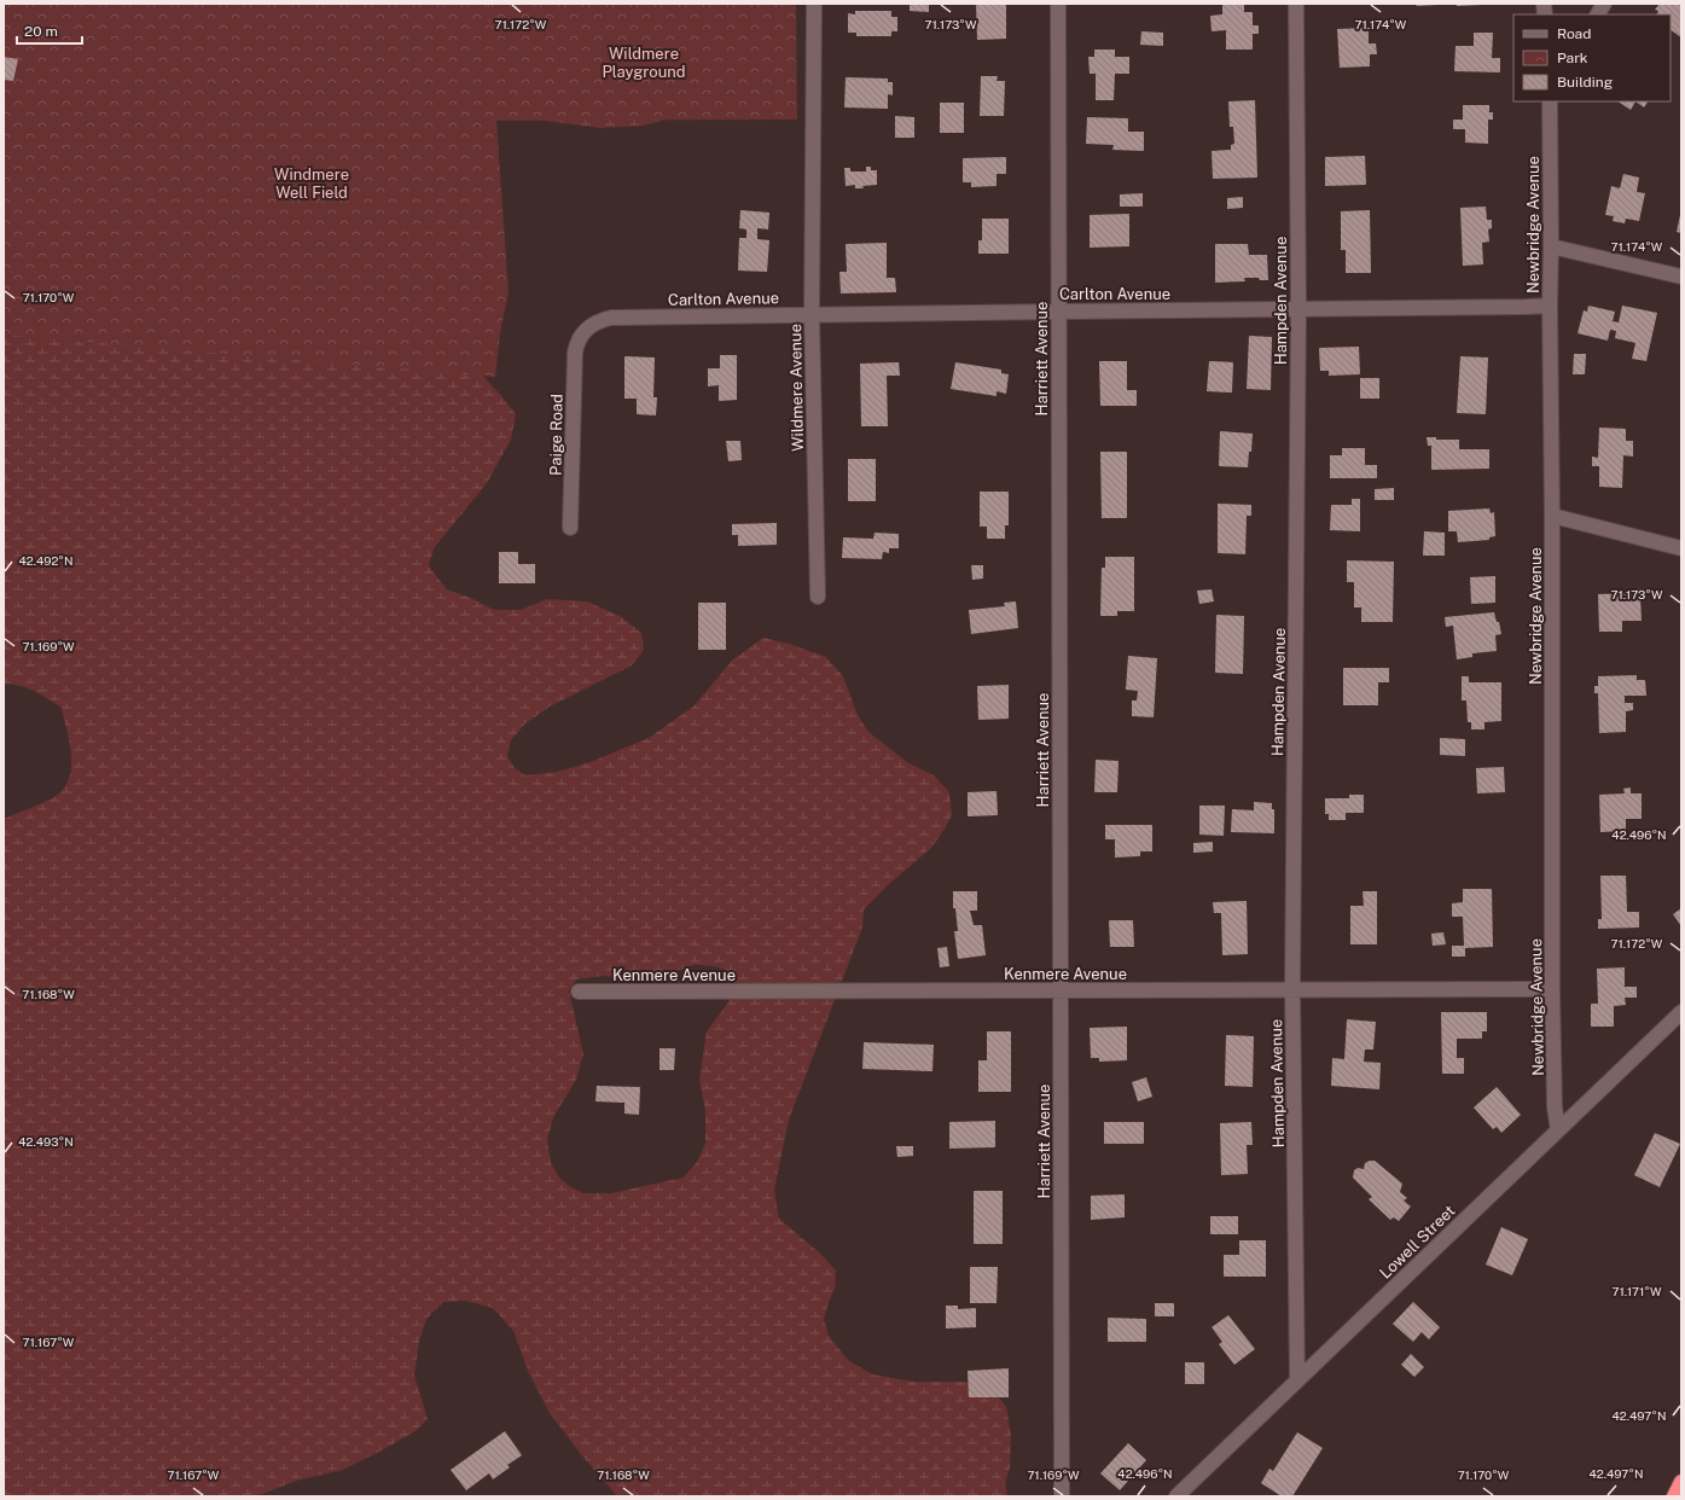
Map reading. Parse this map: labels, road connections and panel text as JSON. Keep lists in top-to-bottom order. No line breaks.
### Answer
{"streets":{"street":["Newbridge Avenue","Carlton Avenue","Hampden Avenue","Harriett Avenue","Wildmere Avenue","Paige Road","Kenmere Avenue","Lowell Street"]},"crossings":[["Newbridge Avenue","Carlton Avenue"],["Newbridge Avenue","Kenmere Avenue"],["Newbridge Avenue","Lowell Street"],["Carlton Avenue","Hampden Avenue"],["Carlton Avenue","Harriett Avenue"],["Carlton Avenue","Wildmere Avenue"],["Carlton Avenue","Paige Road"],["Hampden Avenue","Kenmere Avenue"],["Hampden Avenue","Lowell Street"],["Harriett Avenue","Kenmere Avenue"]],"parks":["Wildmere Playground","Windmere Well Field"],"legend":["Road","Park","Building"],"scale_bar":"20 m","coordinates":["71.172°W","71.173°W","71.174°W","71.170°W","42.492°N","71.169°W","42.496°N","71.168°W","42.493°N","71.171°W","71.167°W","42.497°N"]}
